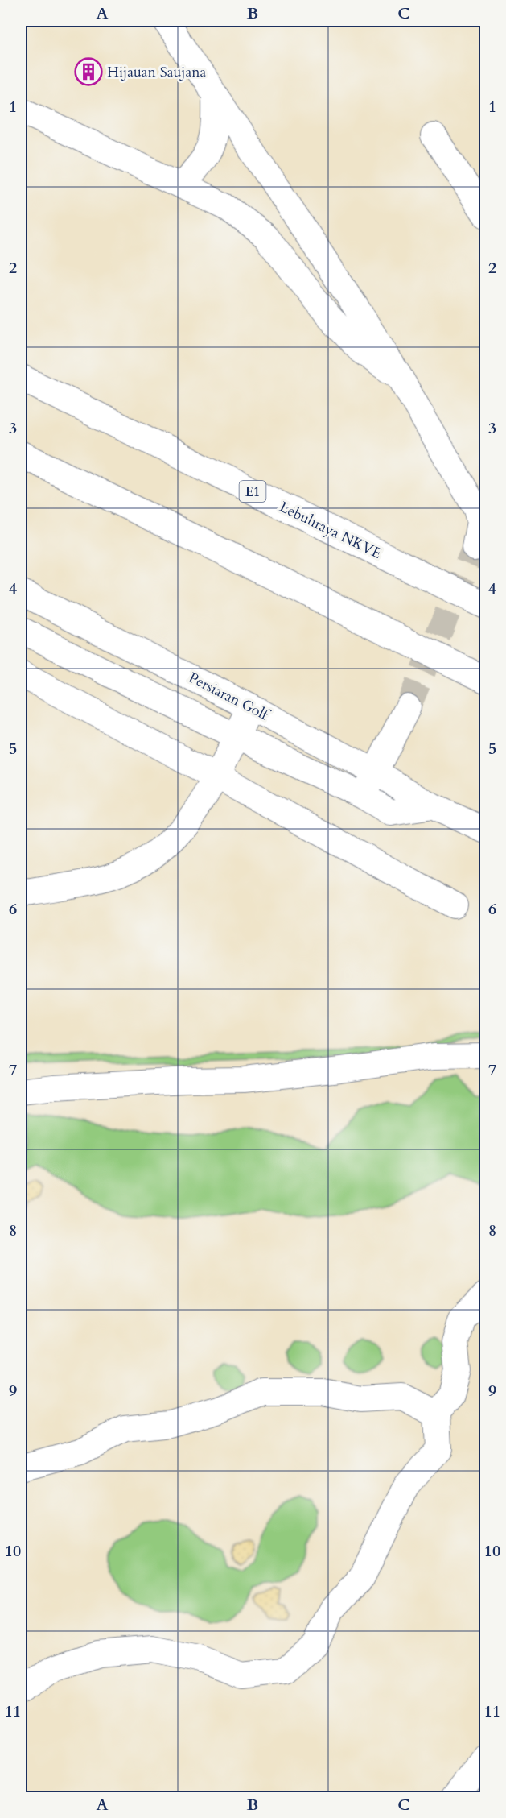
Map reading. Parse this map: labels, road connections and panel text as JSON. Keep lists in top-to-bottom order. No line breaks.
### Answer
{"streets":{"highway":["E1","Lebuhraya NKVE"],"street":["Persiaran Golf"]},"places":{"building":["Hijauan Saujana"]},"grid":{"columns":["A","B","C"],"rows":["1","2","3","4","5","6","7","8","9","10","11"]}}
